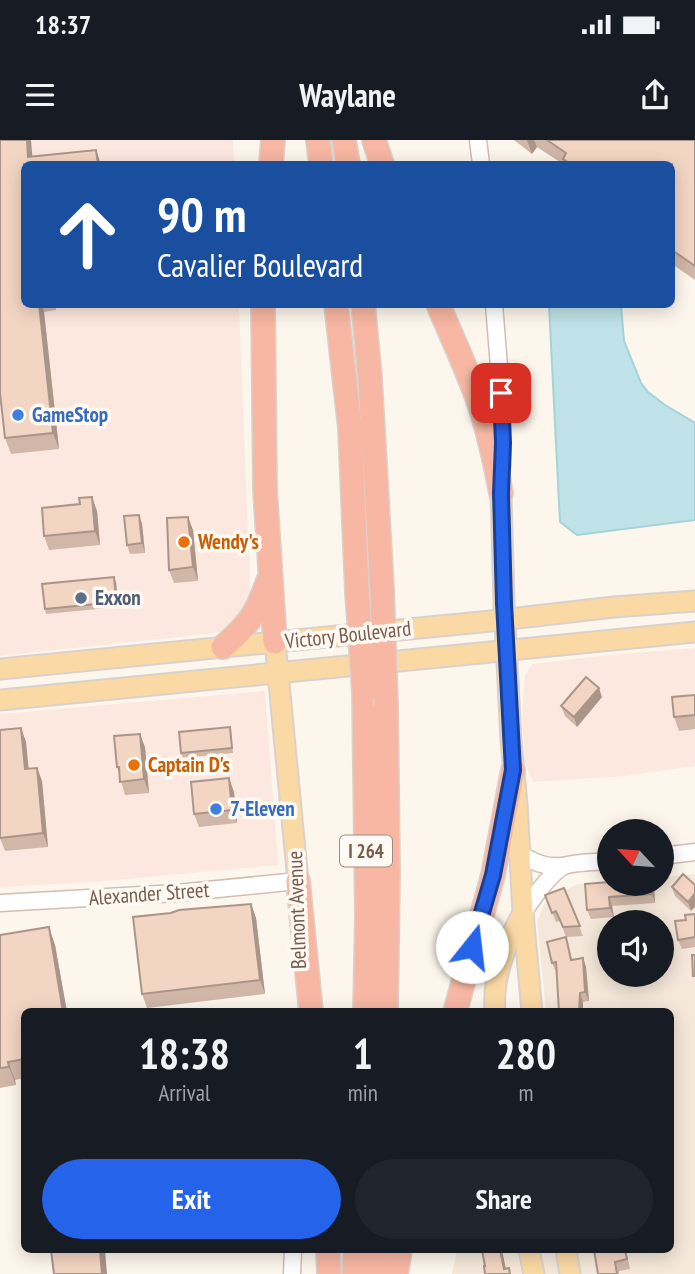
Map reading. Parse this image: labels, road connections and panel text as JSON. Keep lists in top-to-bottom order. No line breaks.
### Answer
{"streets":{"highway":["I 264"],"main road":["Victory Boulevard","Belmont Avenue"],"street":["Alexander Street"]},"crossings":[["Victory Boulevard","Belmont Avenue"],["Alexander Street","Belmont Avenue"]],"places":["GameStop","Wendy's","Exxon","Captain D's","7-Eleven"],"north":"top left","page":{"status":"18:37","header":"Waylane","turn":["90 m","Cavalier Boulevard"],"eta":["18:38","Arrival","1","min","280","m"],"buttons":["Exit","Share"]}}
